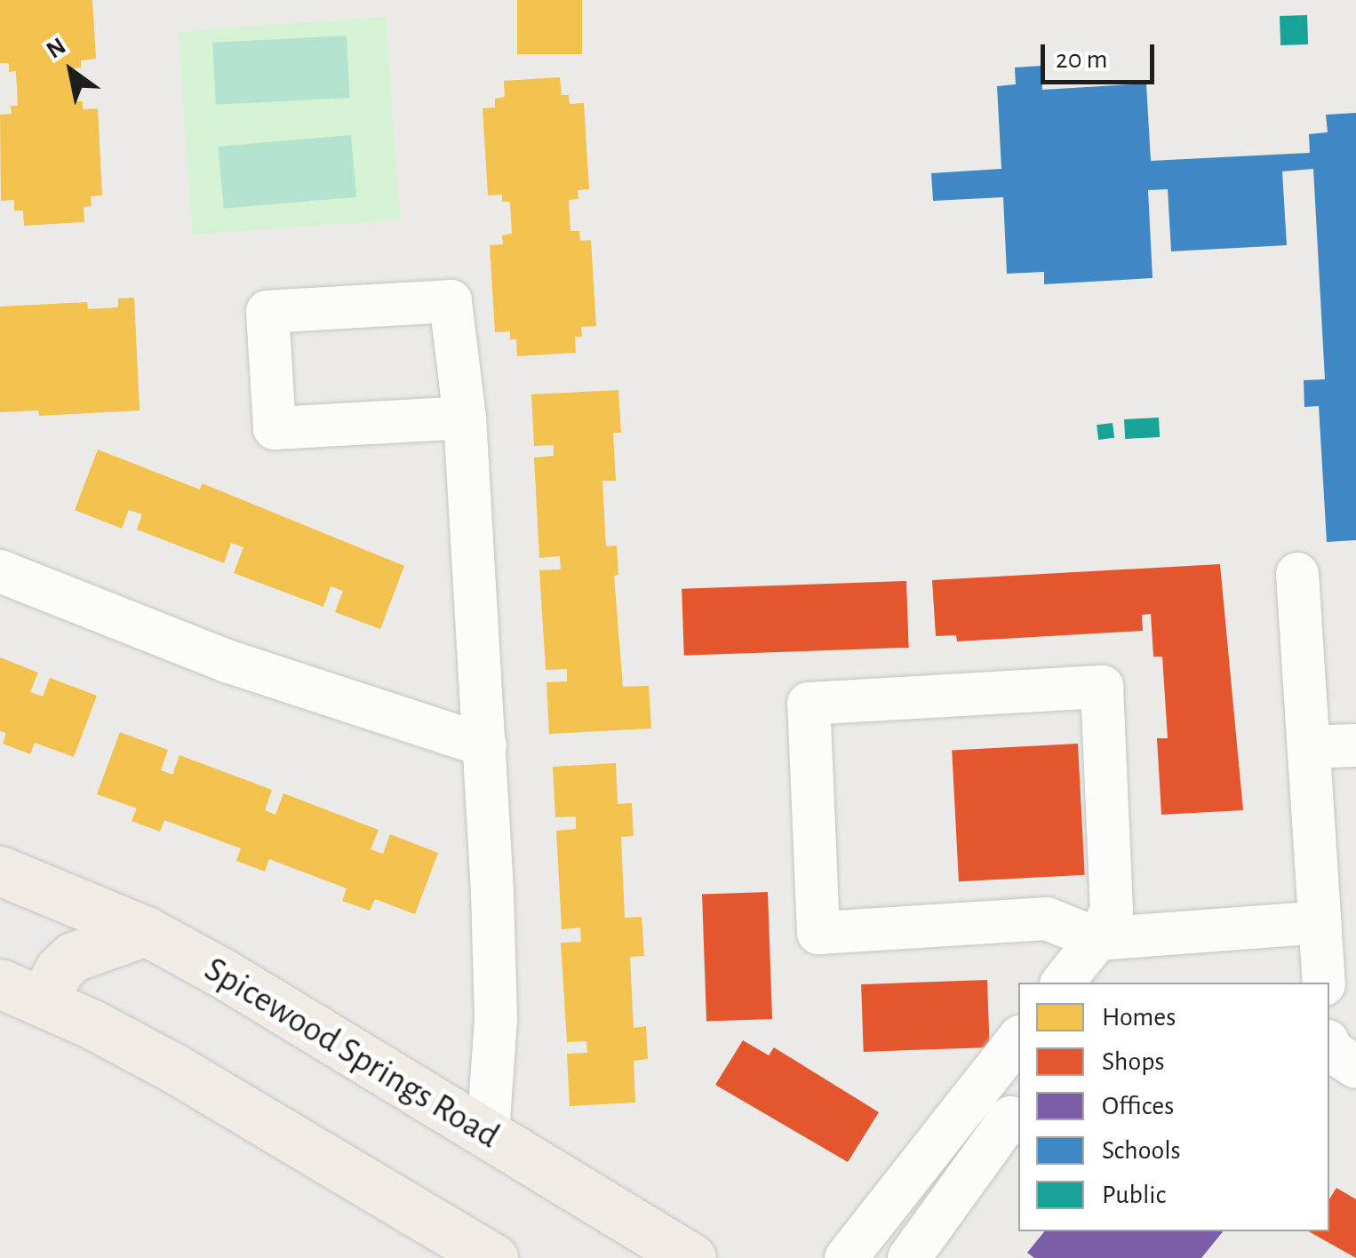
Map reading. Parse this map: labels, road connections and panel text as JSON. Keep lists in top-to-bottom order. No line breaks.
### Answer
{"streets":{"main road":["Spicewood Springs Road"]},"legend":["Homes","Shops","Offices","Schools","Public"],"scale_bar":"20 m","north":"top left"}
